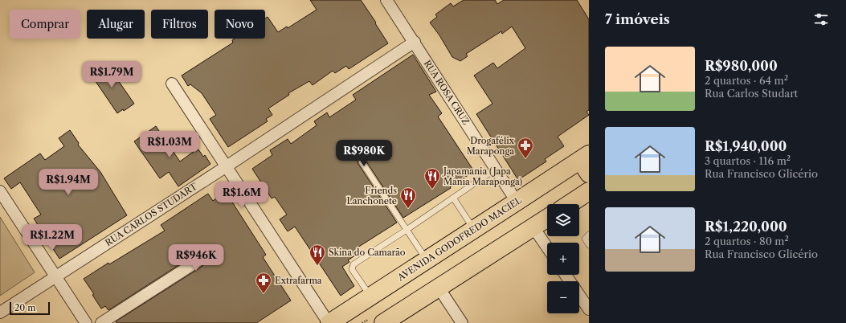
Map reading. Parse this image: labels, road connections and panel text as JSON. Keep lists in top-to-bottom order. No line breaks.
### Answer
{"streets":{"main road":["AVENIDA GODOFREDO MACIEL"],"street":["RUA ROSA CRUZ","RUA CARLOS STUDART"]},"crossings":[["RUA ROSA CRUZ","RUA CARLOS STUDART"],["RUA ROSA CRUZ","AVENIDA GODOFREDO MACIEL"]],"places":{"pharmacy":["Drogafélix Maraponga","Extrafarma"],"restaurant":["Japamania (Japa Mania Maraponga)","Friends Lanchonete","Skina do Camarão"]},"scale_bar":"20 m","page":{"heading":"7 imóveis","chip":["Comprar","Alugar","Filtros","Novo"],"list":[{"name":"R$980,000","note":"2 quartos · 64 m² · Rua Carlos Studart"},{"name":"R$1,940,000","note":"3 quartos · 116 m² · Rua Francisco Glicério"},{"name":"R$1,220,000","note":"2 quartos · 80 m² · Rua Francisco Glicério"}],"price":["R$1.79M","R$1.03M","R$980K","R$1.94M","R$1.6M","R$1.22M","R$946K"],"map_buttons":["+","−"],"scale":"20 m"}}
